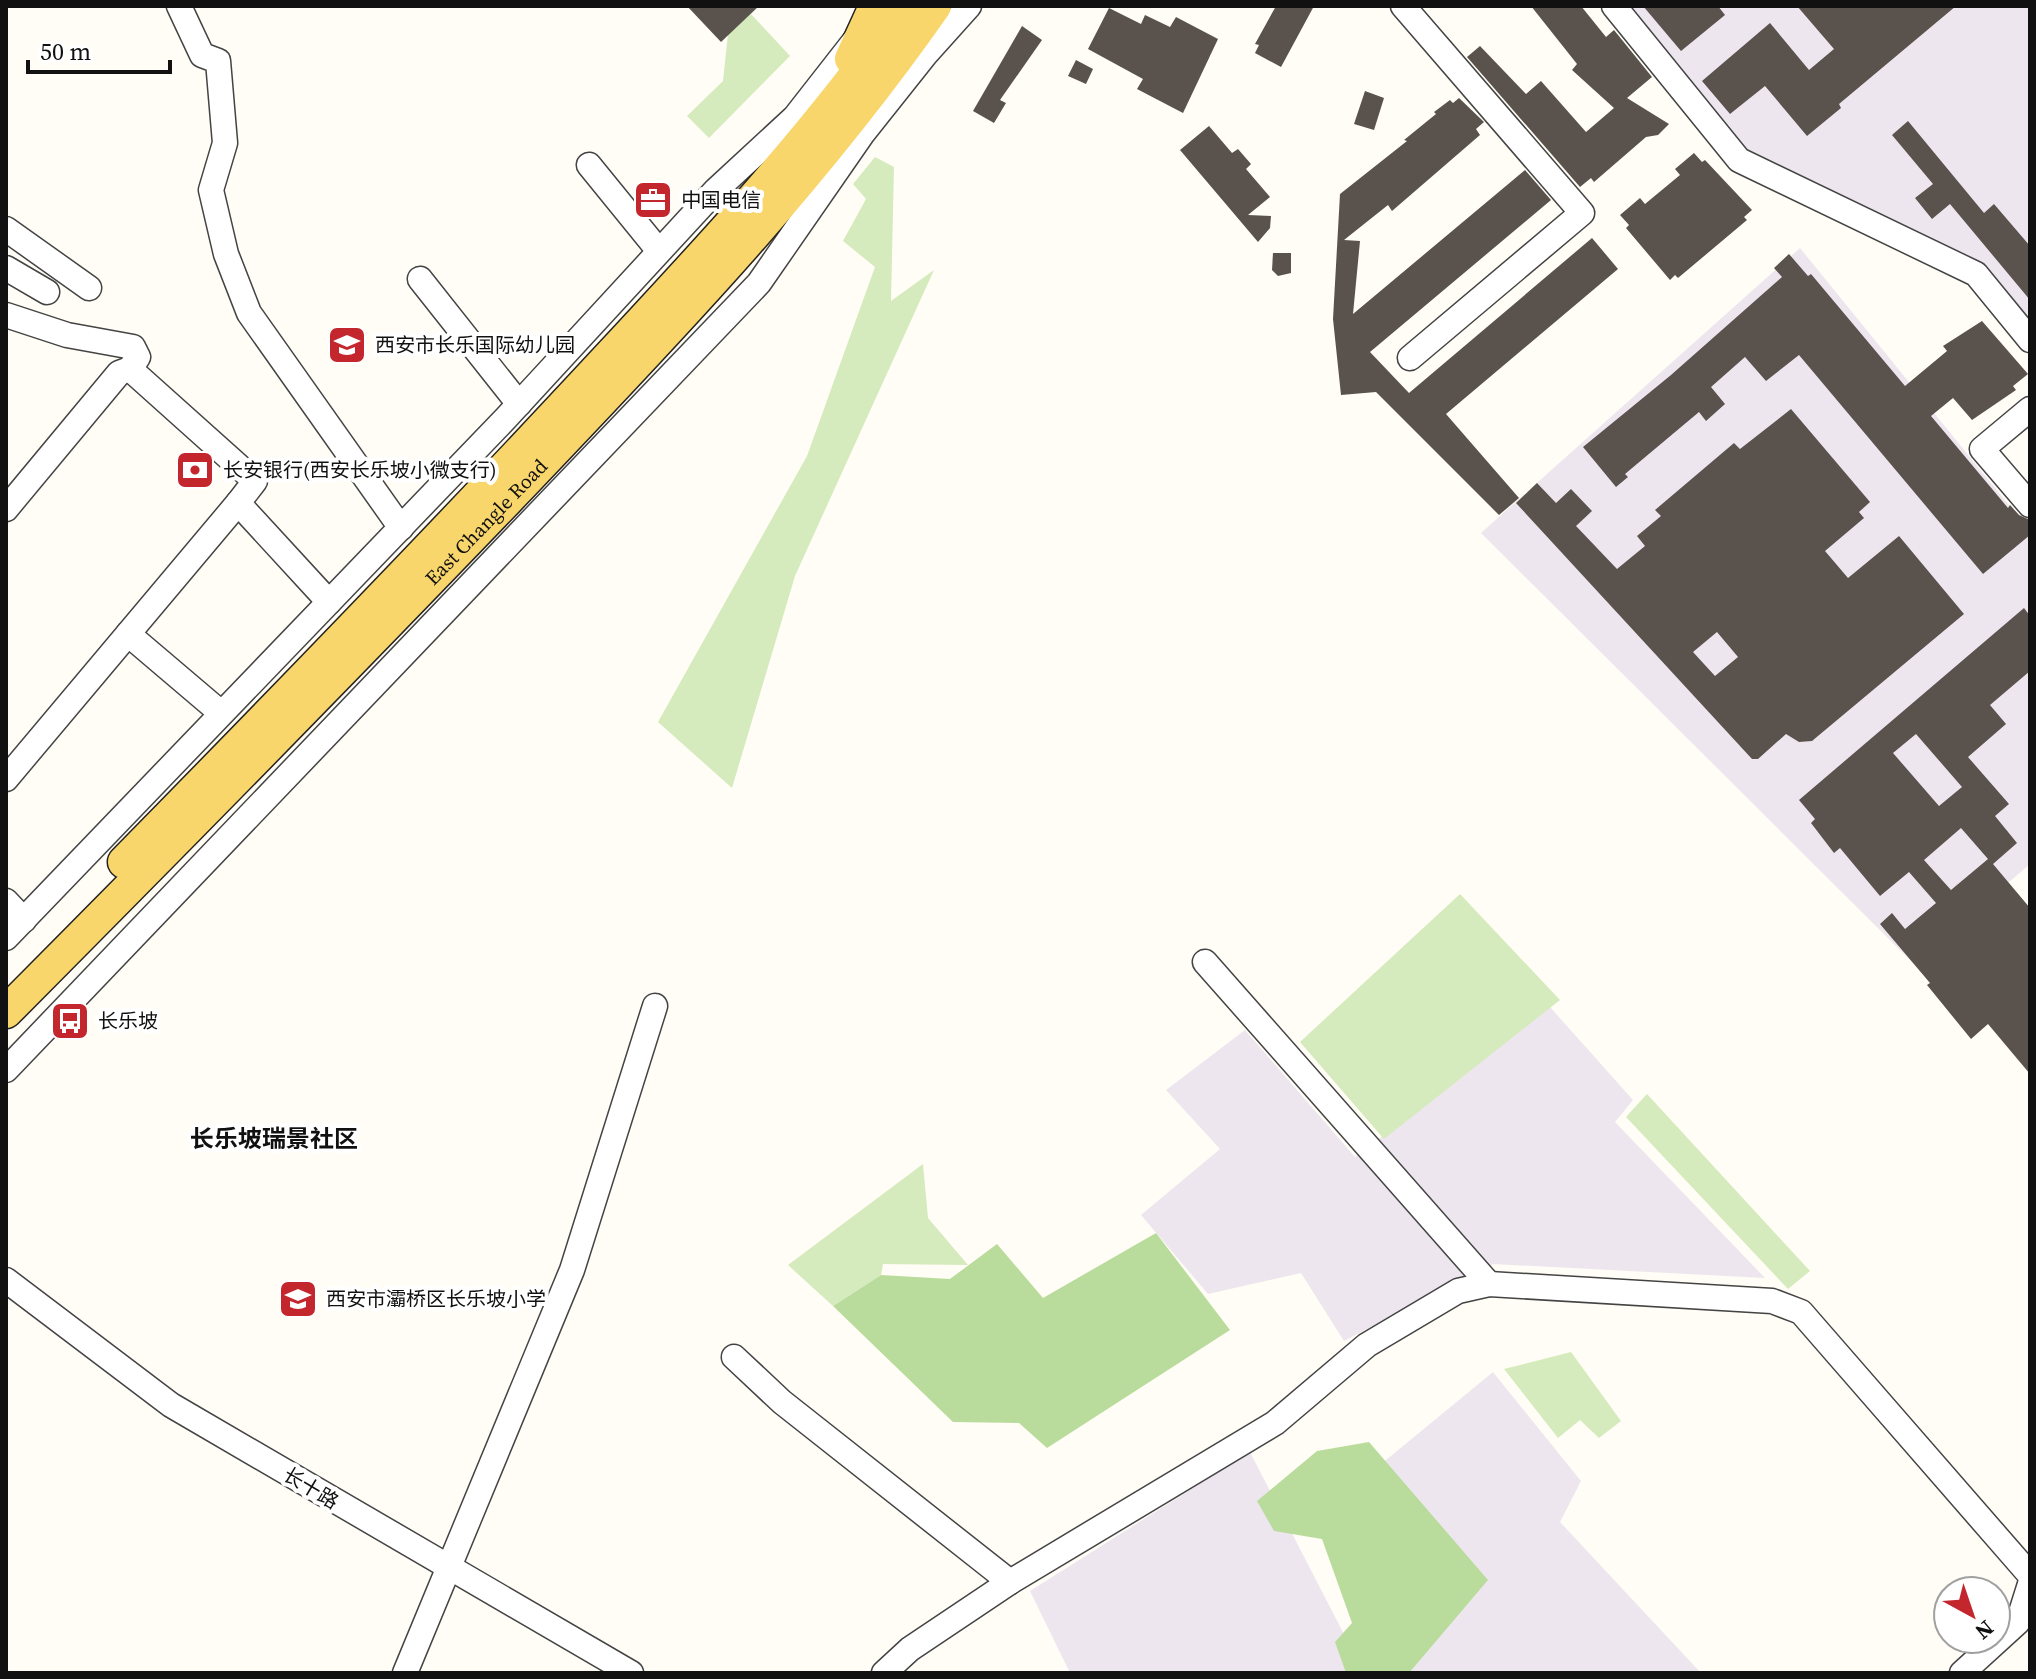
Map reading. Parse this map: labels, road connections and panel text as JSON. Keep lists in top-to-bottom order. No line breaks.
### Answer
{"streets":{"main road":["East Changle Road"],"street":["长十路"]},"districts":["长乐坡瑞景社区"],"places":{"office":["中国电信"],"school or university":["西安市长乐国际幼儿园","西安市灞桥区长乐坡小学"],"bank":["长安银行(西安长乐坡小微支行)"],"bus stop":["长乐坡"]},"scale_bar":"50 m","north":"bottom right"}
